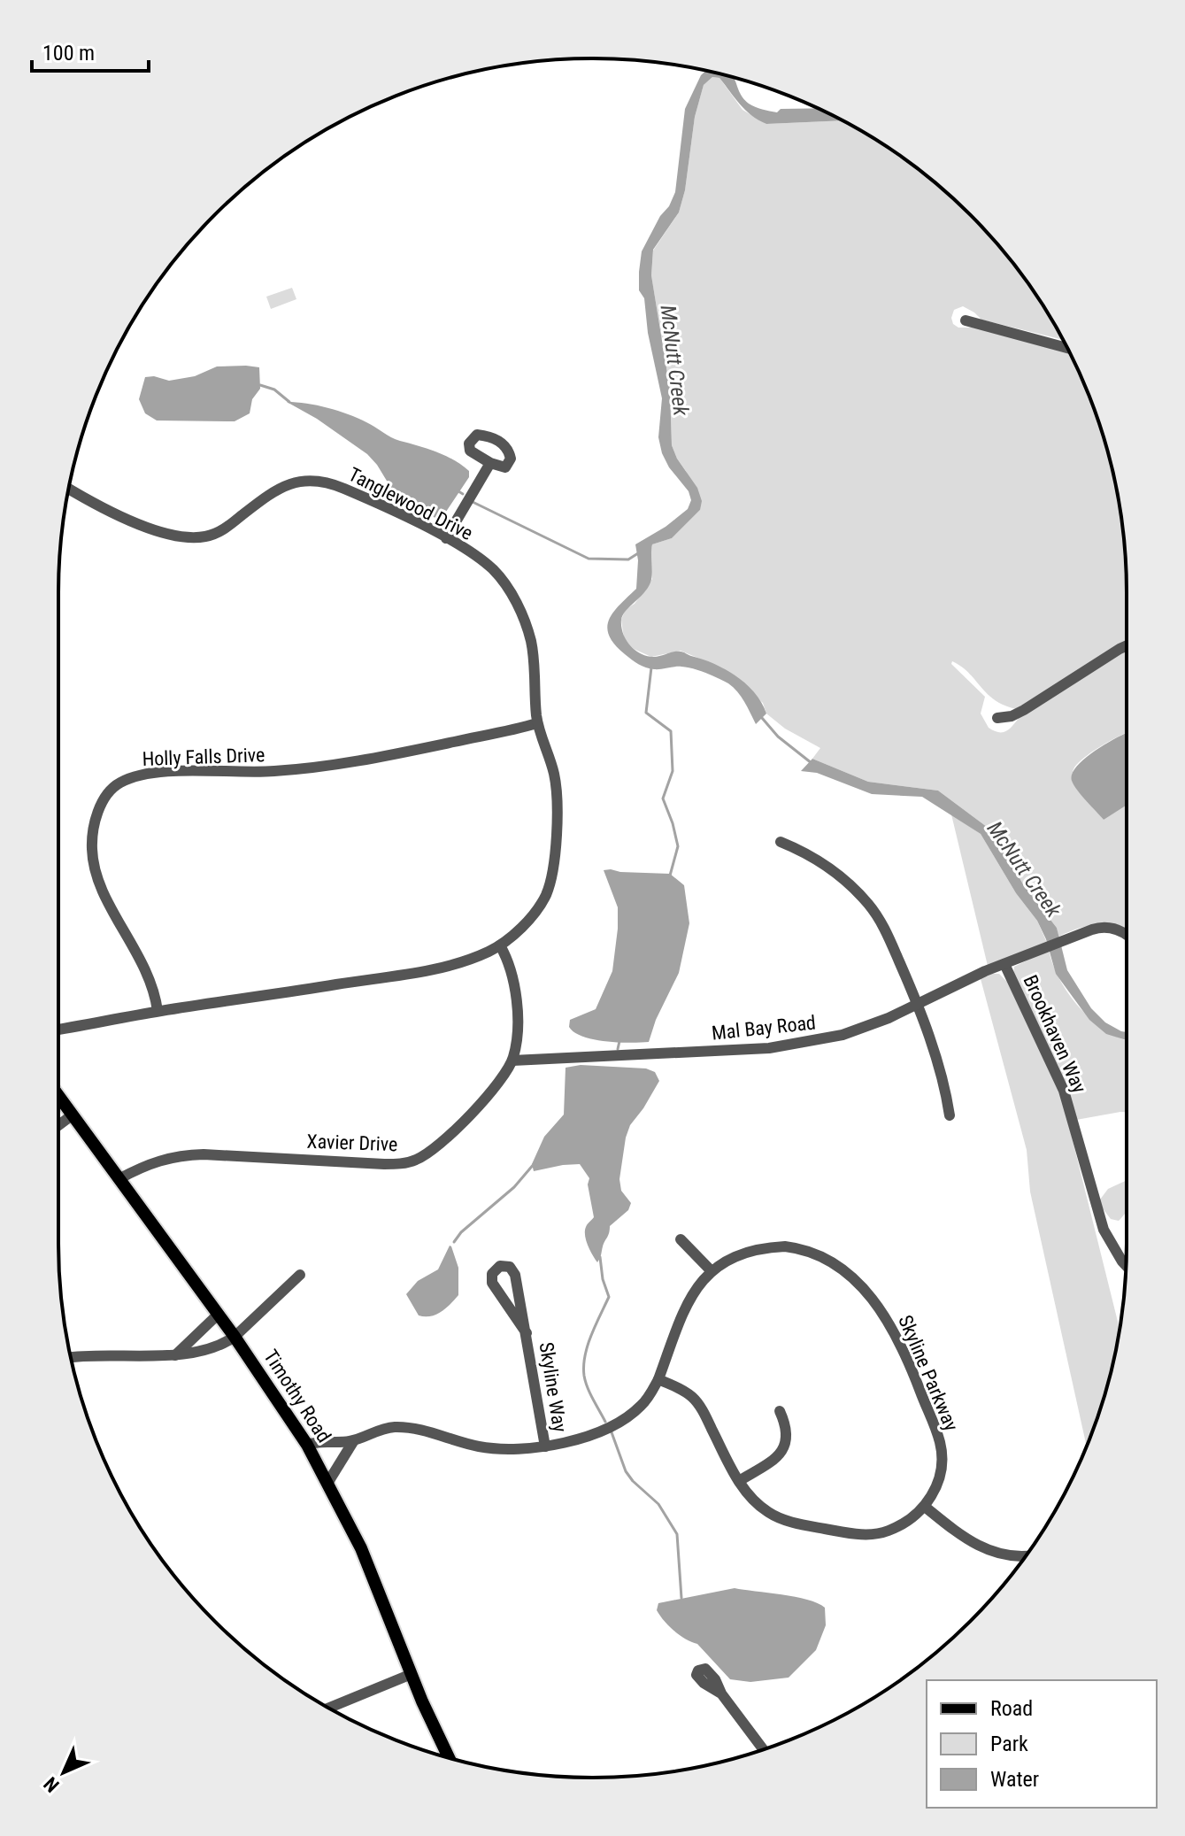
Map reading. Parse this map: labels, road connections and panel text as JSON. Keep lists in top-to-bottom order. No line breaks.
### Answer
{"streets":{"main road":["Timothy Road"],"street":["Tanglewood Drive","Holly Falls Drive","Mal Bay Road","Brookhaven Way","Xavier Drive","Skyline Parkway","Skyline Way"]},"crossings":[["Tanglewood Drive","Holly Falls Drive"],["Tanglewood Drive","Xavier Drive"],["Mal Bay Road","Brookhaven Way"],["Mal Bay Road","Xavier Drive"],["Xavier Drive","Timothy Road"],["Skyline Parkway","Skyline Way"],["Skyline Parkway","Timothy Road"]],"water":["McNutt Creek"],"legend":["Road","Park","Water"],"scale_bar":"100 m","north":"bottom left"}
